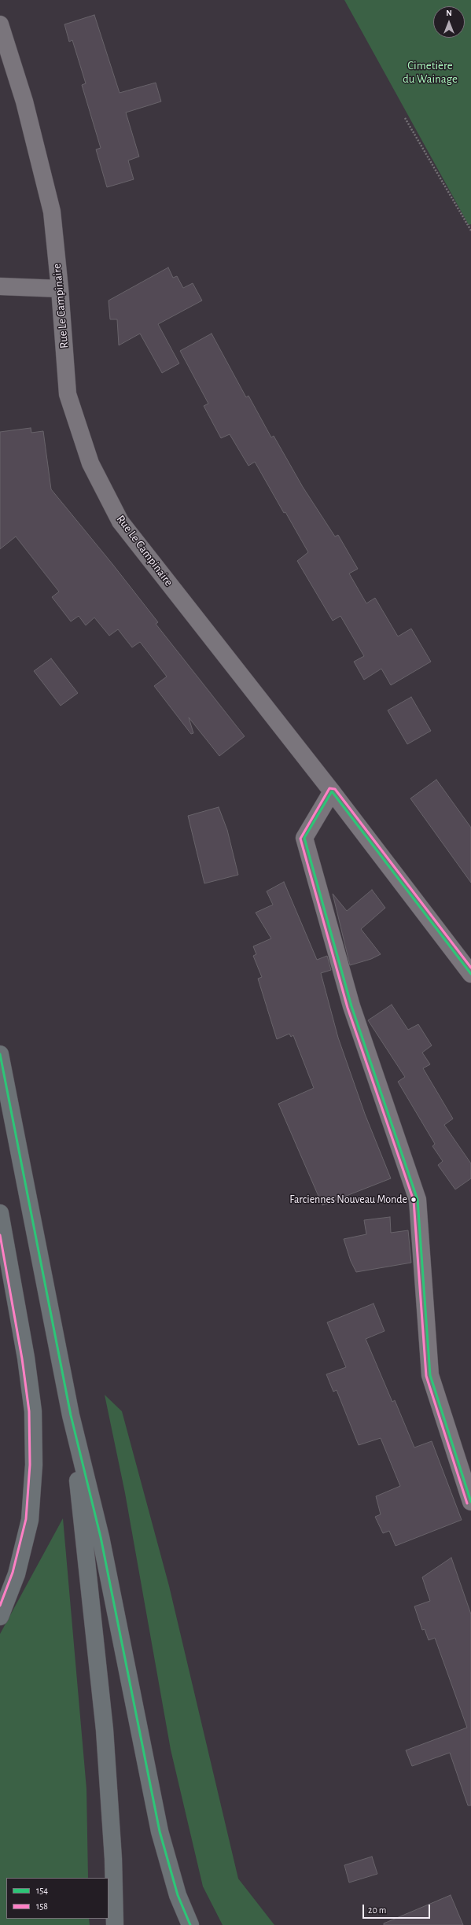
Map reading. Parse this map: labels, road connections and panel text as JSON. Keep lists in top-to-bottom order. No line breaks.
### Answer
{"streets":{"street":["Rue Le Campinaire"]},"parks":["Cimetière du Wainage"],"places":["Farciennes Nouveau Monde"],"lines":["transit line 158","transit line 154"],"legend":["154","158"],"scale_bar":"20 m","north":"top"}
